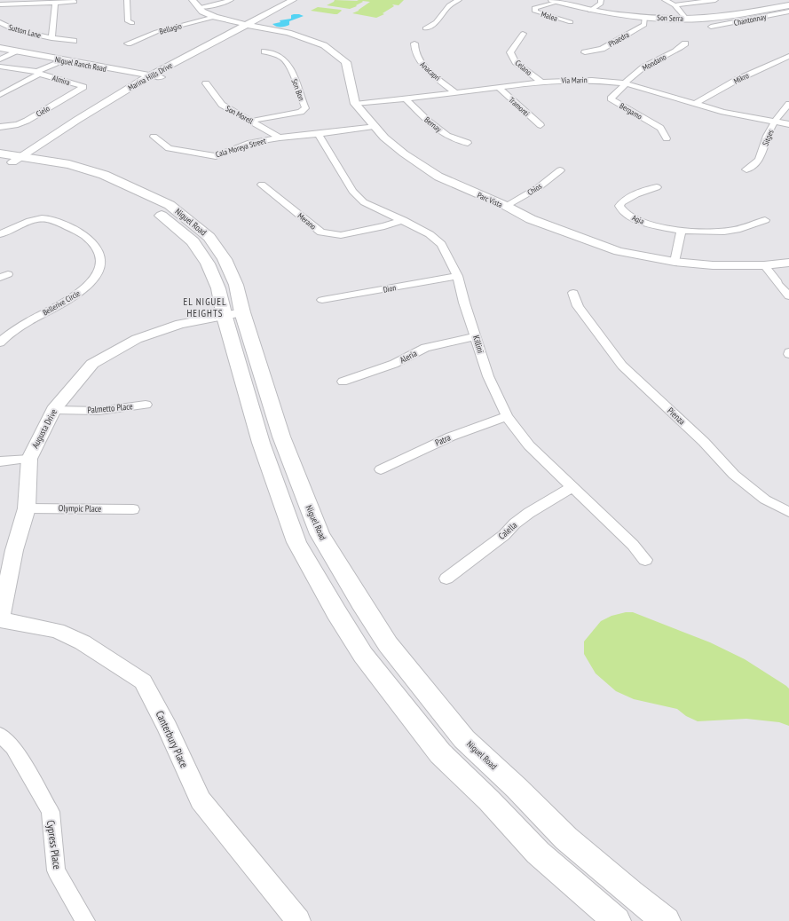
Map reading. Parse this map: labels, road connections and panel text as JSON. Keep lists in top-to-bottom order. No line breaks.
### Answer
{"streets":{"main road":["Niguel Road"],"street":["Malea","Son Serra","Chantonnay","Bellagio","Sutton Lane","Phaedra","Mondano","Niguel Ranch Road","Celano","Anacapri","Marina Hills Drive","Mikro","Almira","Via Marin","Son Bon","Tramonti","Cielo","Bergamo","Son Morell","Bernay","Sitges","Cala Moreya Street","Chios","Parc Vista","Agia","Merano","Dion","Bellerive Circle","Killini","Aleria","Palmetto Place","Pienza","Augusta Drive","Patra","Olympic Place","Calella","Canterbury Place","Cypress Place"]},"crossings":[["Malea","Son Serra"],["Son Serra","Phaedra"],["Bellagio","Parc Vista"],["Mondano","Via Marin"],["Mondano","Bergamo"],["Niguel Ranch Road","Marina Hills Drive"],["Celano","Via Marin"],["Anacapri","Via Marin"],["Marina Hills Drive","Parc Vista"],["Marina Hills Drive","Niguel Road"],["Mikro","Via Marin"],["Almira","Cielo"],["Via Marin","Tramonti"],["Via Marin","Bergamo"],["Via Marin","Bernay"],["Via Marin","Sitges"],["Via Marin","Parc Vista"],["Son Bon","Son Morell"],["Son Morell","Cala Moreya Street"],["Cala Moreya Street","Parc Vista"],["Cala Moreya Street","Killini"],["Chios","Parc Vista"],["Merano","Killini"],["Niguel Road","Augusta Drive"],["Dion","Killini"],["Killini","Aleria"],["Killini","Patra"],["Killini","Calella"],["Palmetto Place","Augusta Drive"],["Augusta Drive","Olympic Place"],["Augusta Drive","Canterbury Place"]],"districts":["EL NIGUEL HEIGHTS"]}
